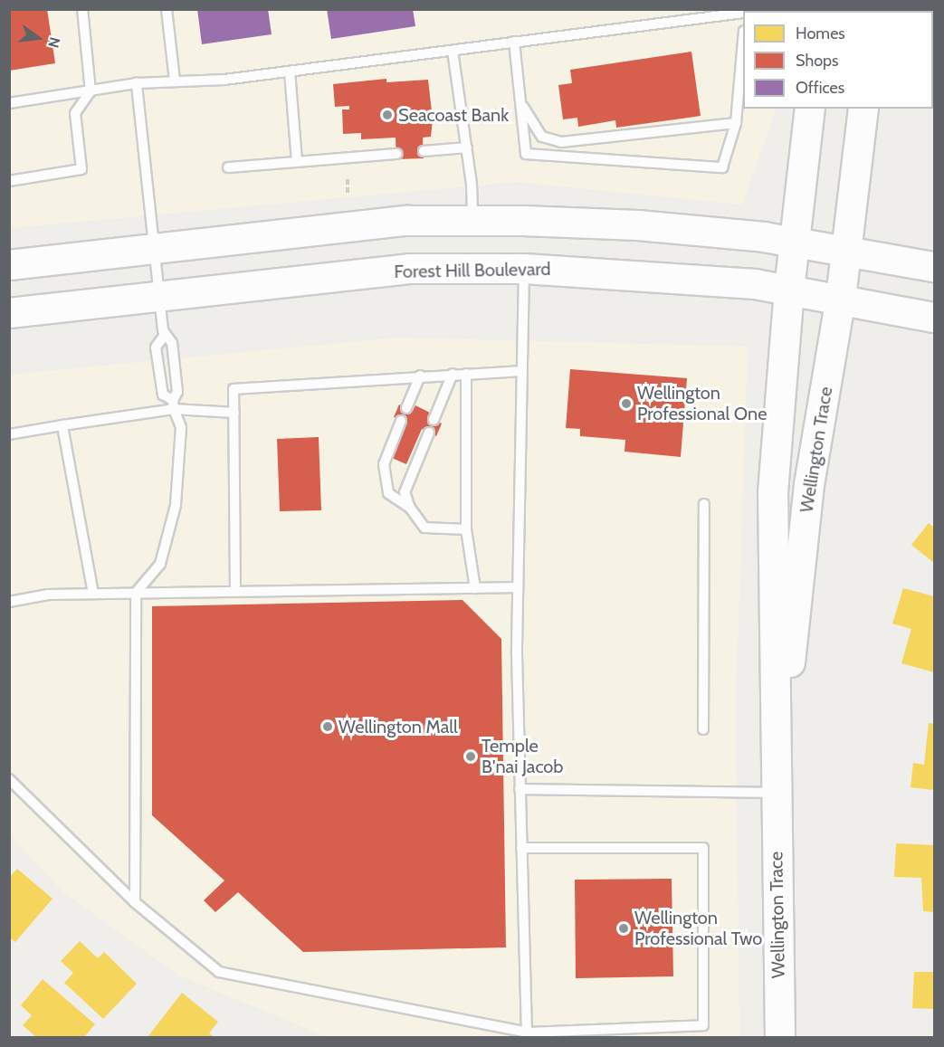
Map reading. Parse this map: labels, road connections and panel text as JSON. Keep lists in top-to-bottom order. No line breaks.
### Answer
{"streets":{"main road":["Forest Hill Boulevard","Wellington Trace"]},"crossings":[["Forest Hill Boulevard","Wellington Trace"]],"places":["Seacoast Bank","Wellington Professional One","Wellington Mall","Temple B'nai Jacob","Wellington Professional Two"],"legend":["Homes","Shops","Offices"],"north":"right"}
